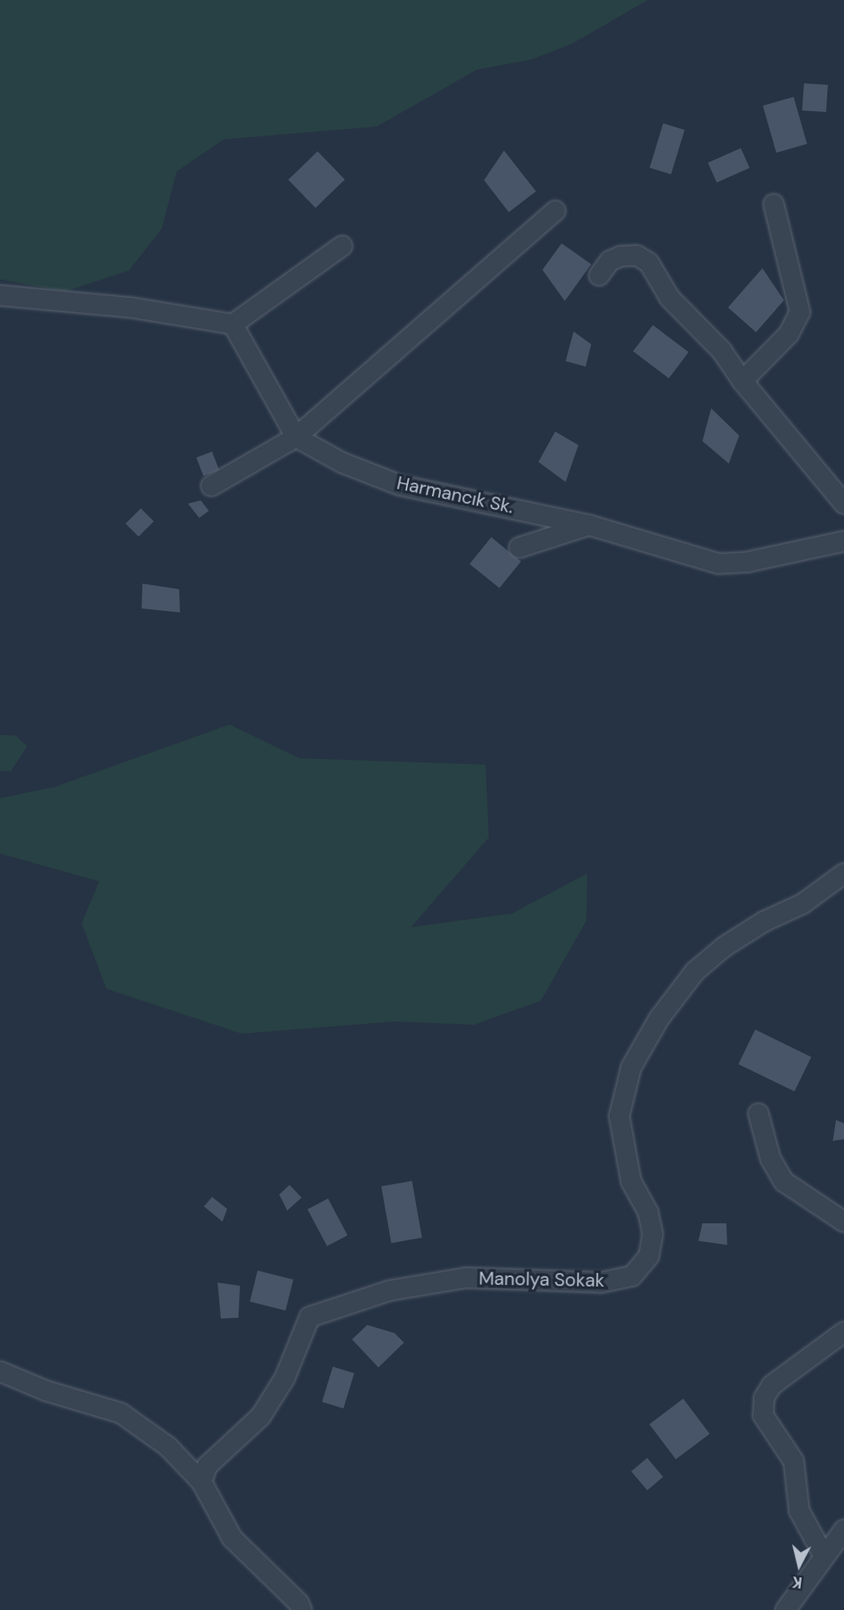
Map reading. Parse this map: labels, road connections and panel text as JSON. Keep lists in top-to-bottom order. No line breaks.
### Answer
{"streets":{"street":["Harmancık Sk.","Manolya Sokak"]},"north":"bottom"}
